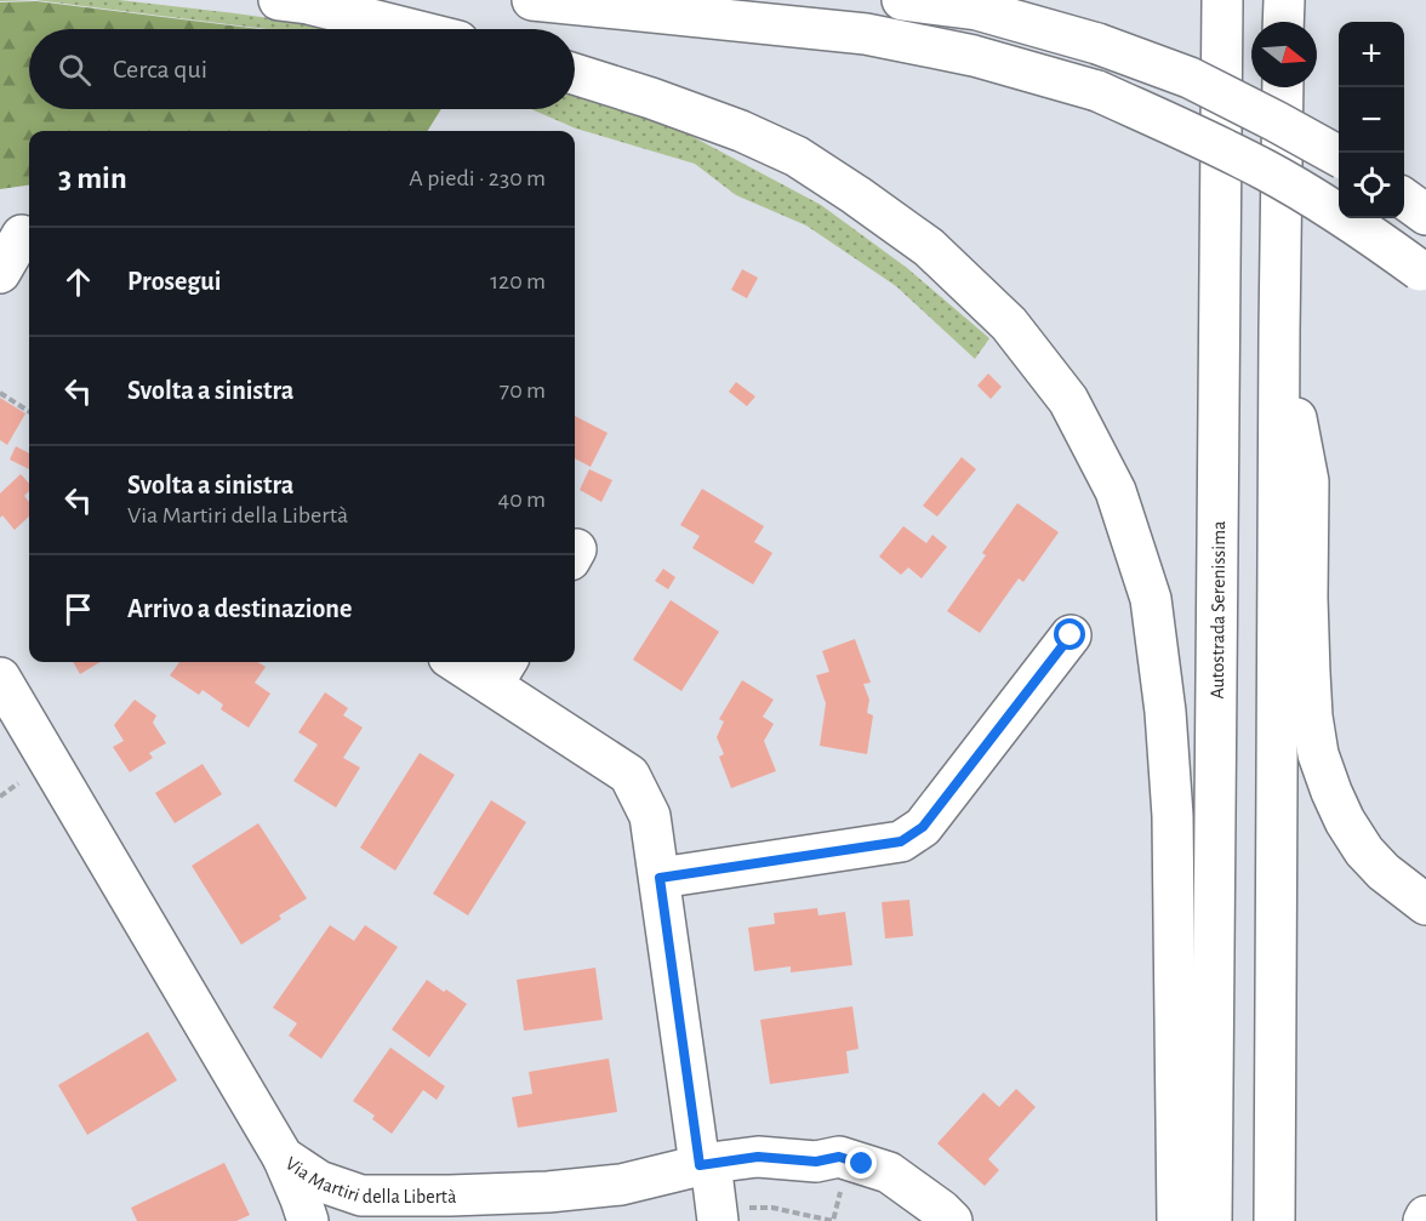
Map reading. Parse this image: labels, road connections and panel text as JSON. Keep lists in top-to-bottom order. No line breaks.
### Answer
{"streets":{"main road":["Autostrada Serenissima","Via Martiri della Libertà"]},"north":"right","page":{"map_buttons":["+","−"],"search":"Cerca qui","heading":["3 min","A piedi · 230 m"],"list":[["Prosegui","120 m"],["Svolta a sinistra","70 m"],["Svolta a sinistra","Via Martiri della Libertà","40 m"],"Arrivo a destinazione"]}}
